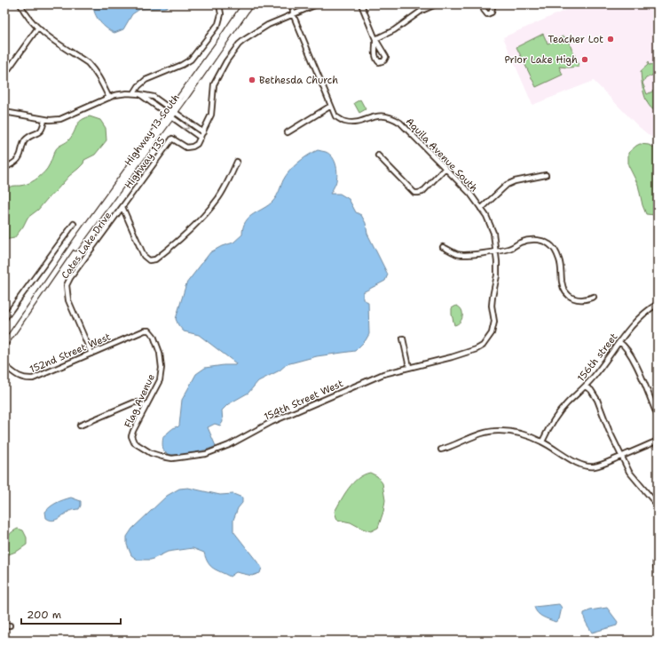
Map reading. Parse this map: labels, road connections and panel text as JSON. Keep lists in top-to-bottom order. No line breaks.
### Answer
{"streets":{"main road":["Highway 13 South"],"street":["Aquila Avenue South","Highway 135","Cates Lake Drive","152nd Street West","156th street","154th Street West","Flag Avenue"]},"crossings":[["Aquila Avenue South","Highway 135"],["Aquila Avenue South","154th Street West"],["Highway 135","Cates Lake Drive"],["Cates Lake Drive","152nd Street West"],["152nd Street West","Flag Avenue"],["154th Street West","Flag Avenue"]],"places":["Teacher Lot","Prior Lake High","Bethesda Church"],"scale_bar":"200 m"}
